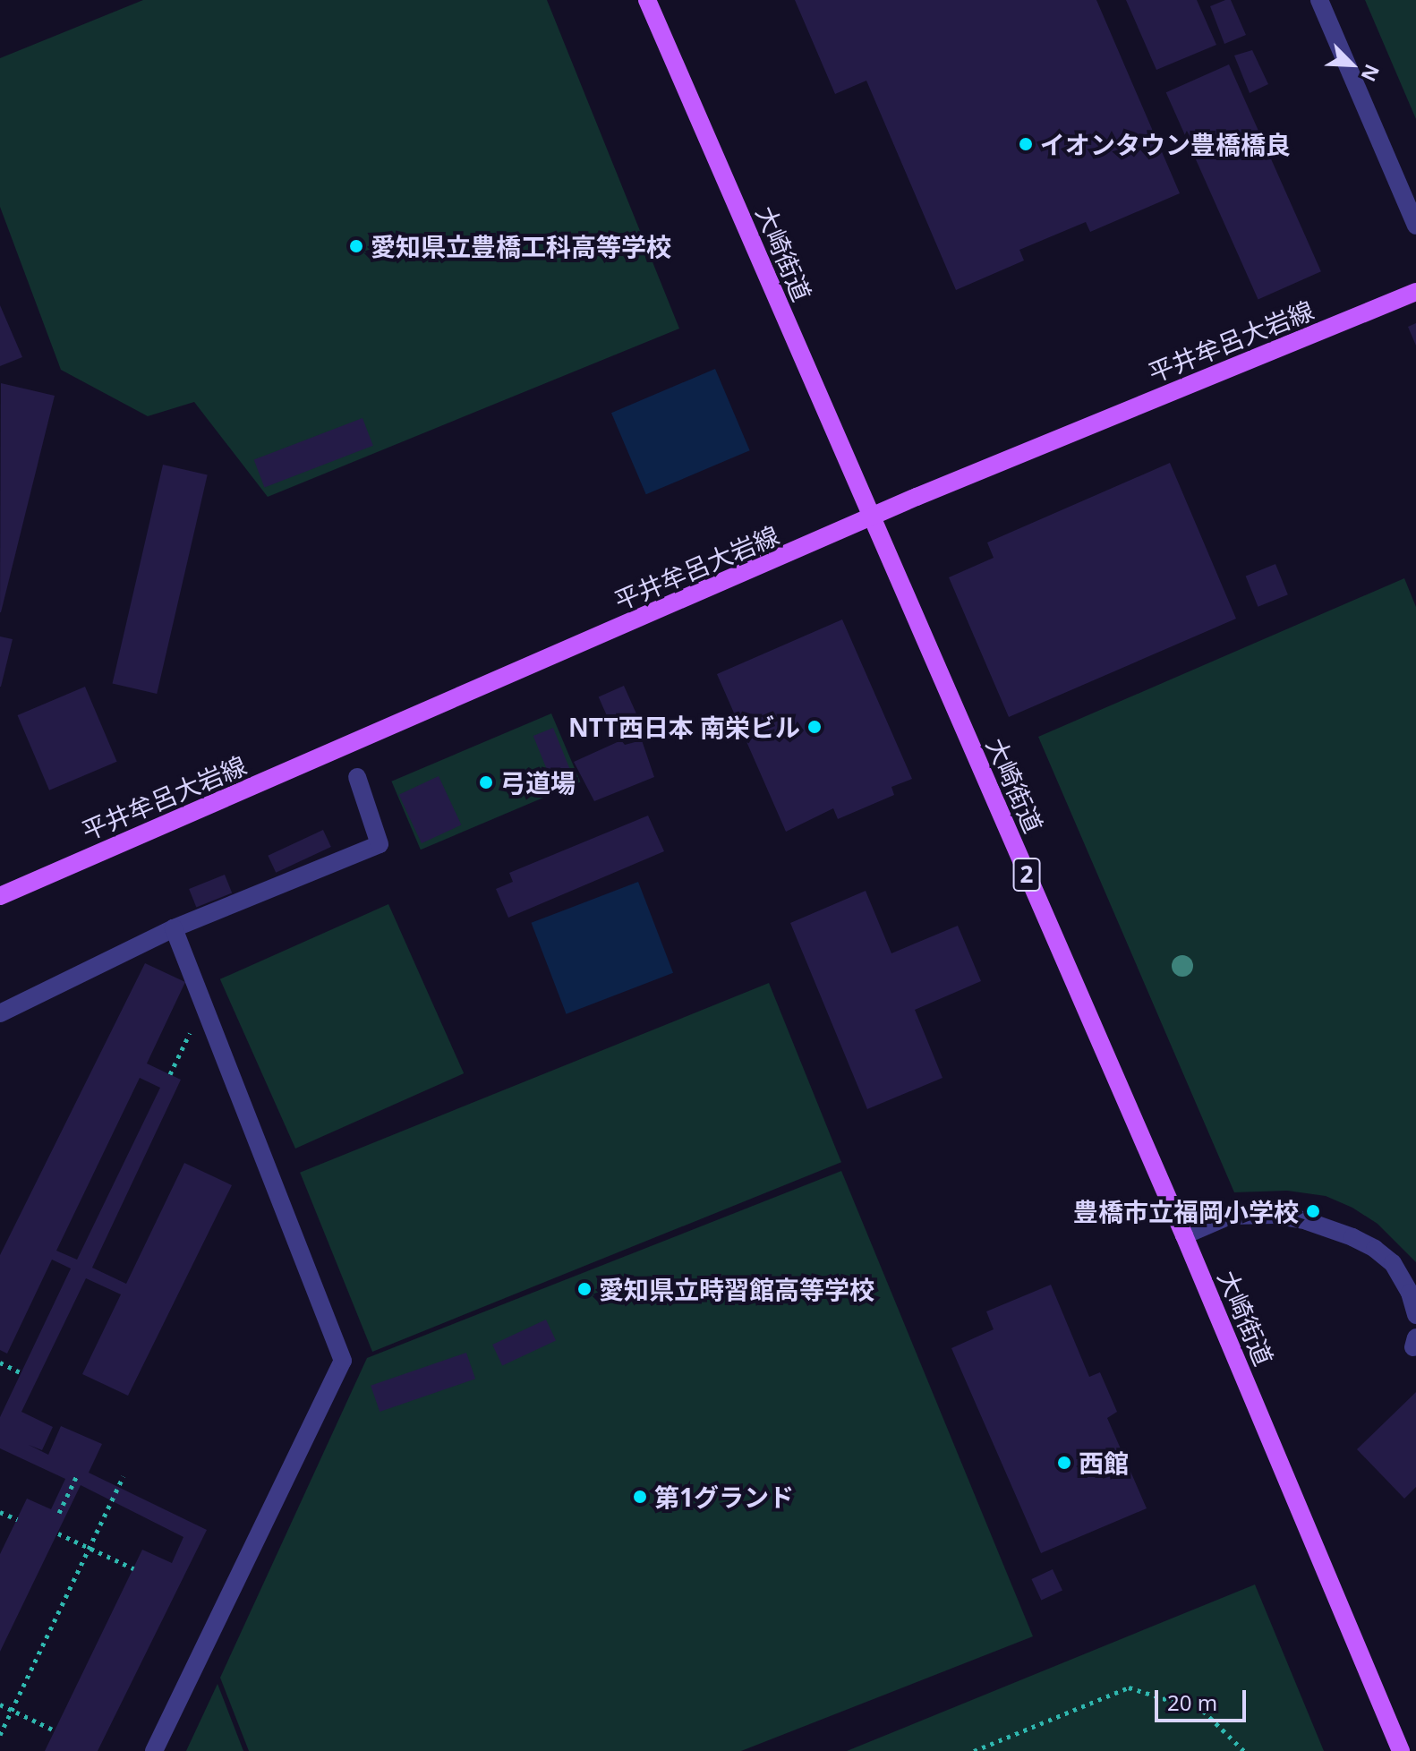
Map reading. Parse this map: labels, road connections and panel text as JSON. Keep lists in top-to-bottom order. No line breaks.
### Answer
{"streets":{"main road":["大崎街道","平井牟呂大岩線","2"]},"crossings":[["大崎街道","平井牟呂大岩線"]],"places":["イオンタウン豊橋橋良","愛知県立豊橋工科高等学校","NTT西日本 南栄ビル","弓道場","豊橋市立福岡小学校","愛知県立時習館高等学校","西館","第1グランド"],"scale_bar":"20 m","north":"bottom right"}
